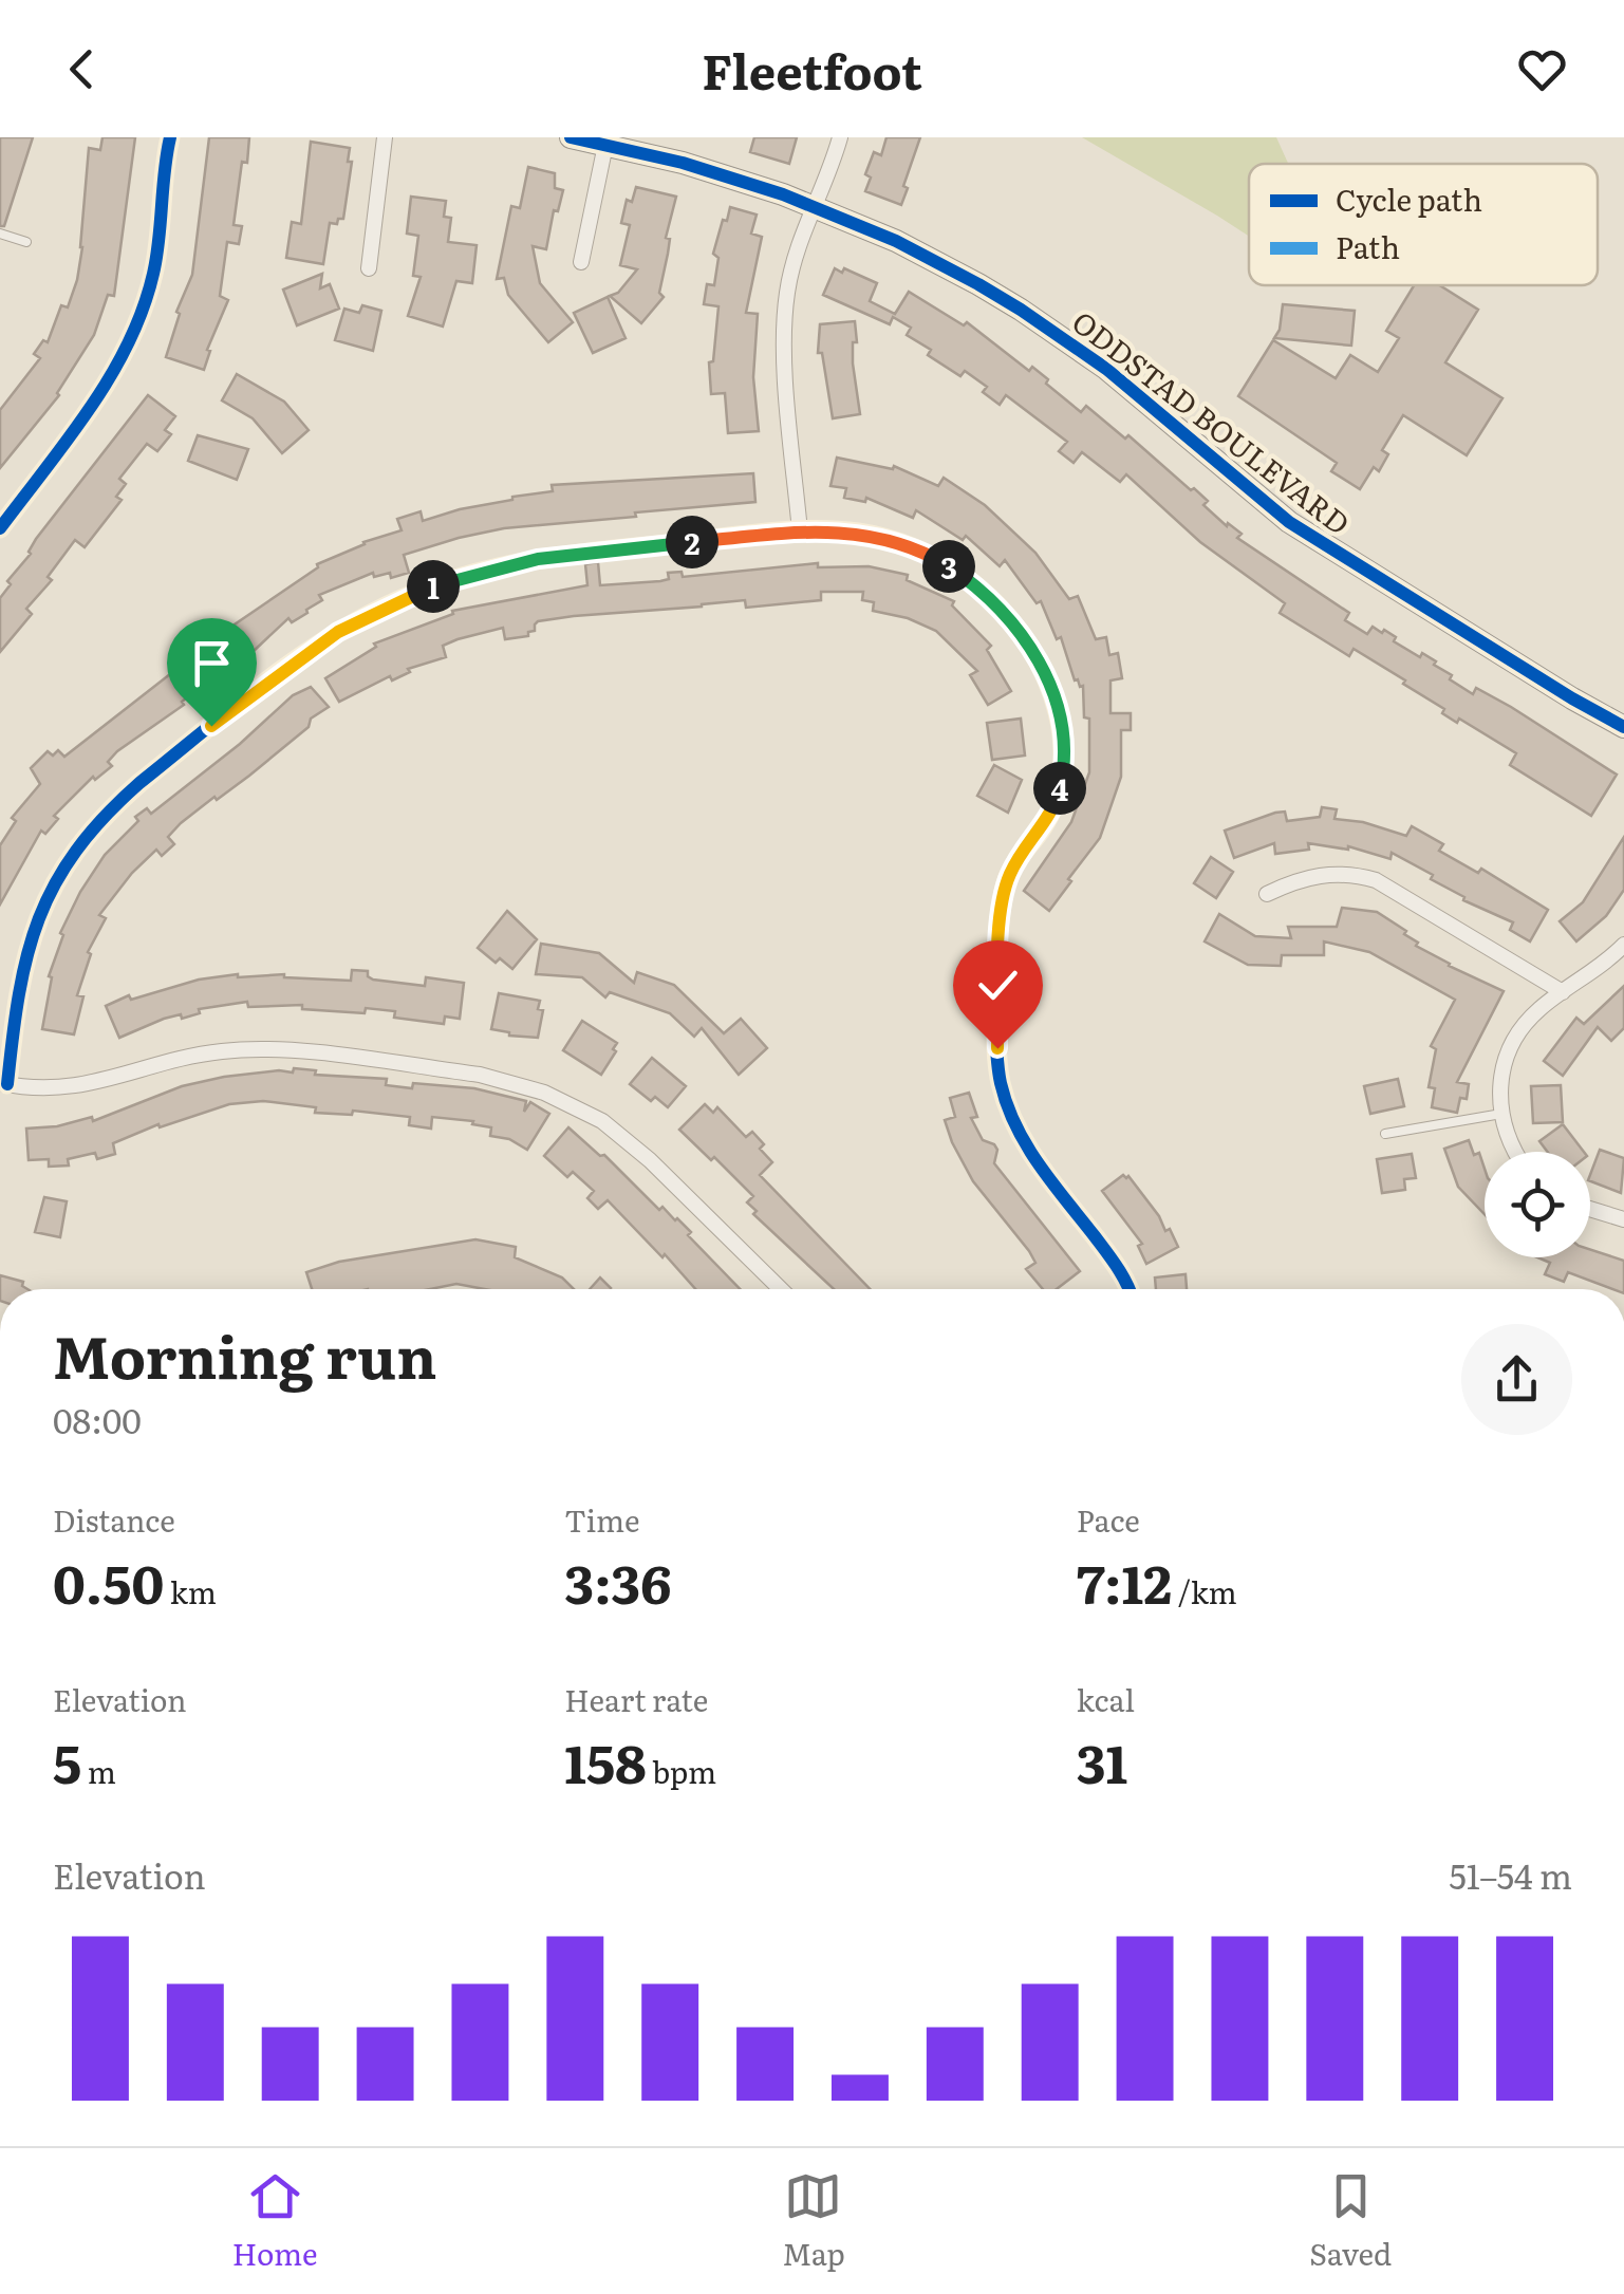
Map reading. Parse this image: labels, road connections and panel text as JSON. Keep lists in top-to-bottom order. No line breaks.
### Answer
{"streets":{"street":["ODDSTAD BOULEVARD"]},"legend":["Cycle path","Path"],"page":{"header":"Fleetfoot","pins":["2","3","1","4"],"heading":["Morning run","08:00"],"stats":[["Distance","0.50 km"],["Time","3:36"],["Pace","7:12 /km"],["Elevation","5 m"],["Heart rate","158 bpm"],["kcal","31"]],"chart":["Elevation","51–54 m"],"tabs":["Home","Map","Saved"]}}
